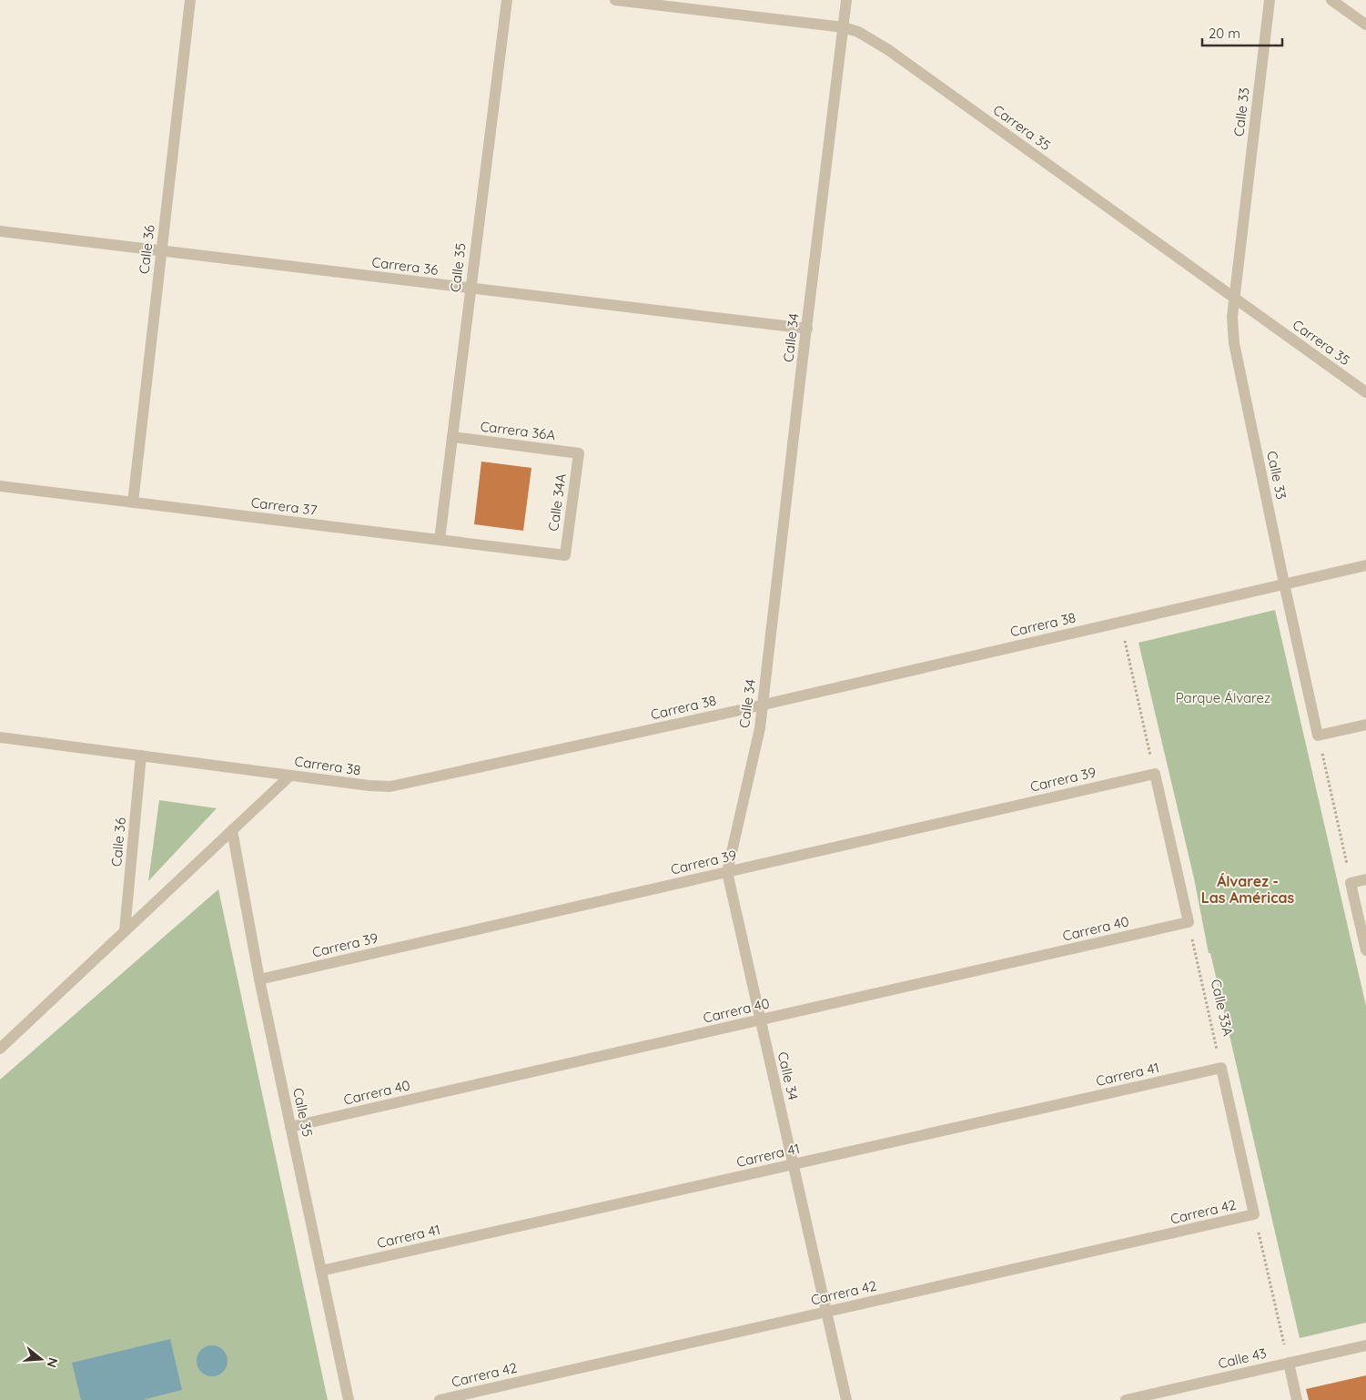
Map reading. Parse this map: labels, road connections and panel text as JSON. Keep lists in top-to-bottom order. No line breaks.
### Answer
{"streets":{"street":["Calle 33","Carrera 35","Calle 36","Carrera 36","Calle 35","Calle 34","Carrera 36A","Calle 34A","Carrera 37","Carrera 38","Carrera 39","Carrera 40","Carrera 41","Carrera 42","Calle 43"],"path":["Calle 33A"]},"crossings":[["Calle 33","Carrera 35"],["Calle 33","Carrera 38"],["Carrera 35","Calle 34"],["Calle 36","Carrera 36"],["Calle 36","Carrera 37"],["Calle 36","Carrera 38"],["Carrera 36","Calle 35"],["Carrera 36","Calle 34"],["Calle 35","Carrera 36A"],["Calle 35","Carrera 37"],["Calle 35","Carrera 39"],["Calle 35","Carrera 40"],["Calle 35","Carrera 41"],["Calle 34","Carrera 38"],["Calle 34","Carrera 39"],["Calle 34","Carrera 40"],["Calle 34","Carrera 41"],["Calle 34","Carrera 42"],["Carrera 36A","Calle 34A"],["Calle 34A","Carrera 37"],["Carrera 40","Calle 33A"],["Calle 33A","Carrera 41"]],"districts":["Álvarez - Las Américas"],"parks":["Parque Álvarez"],"scale_bar":"20 m","north":"right"}
